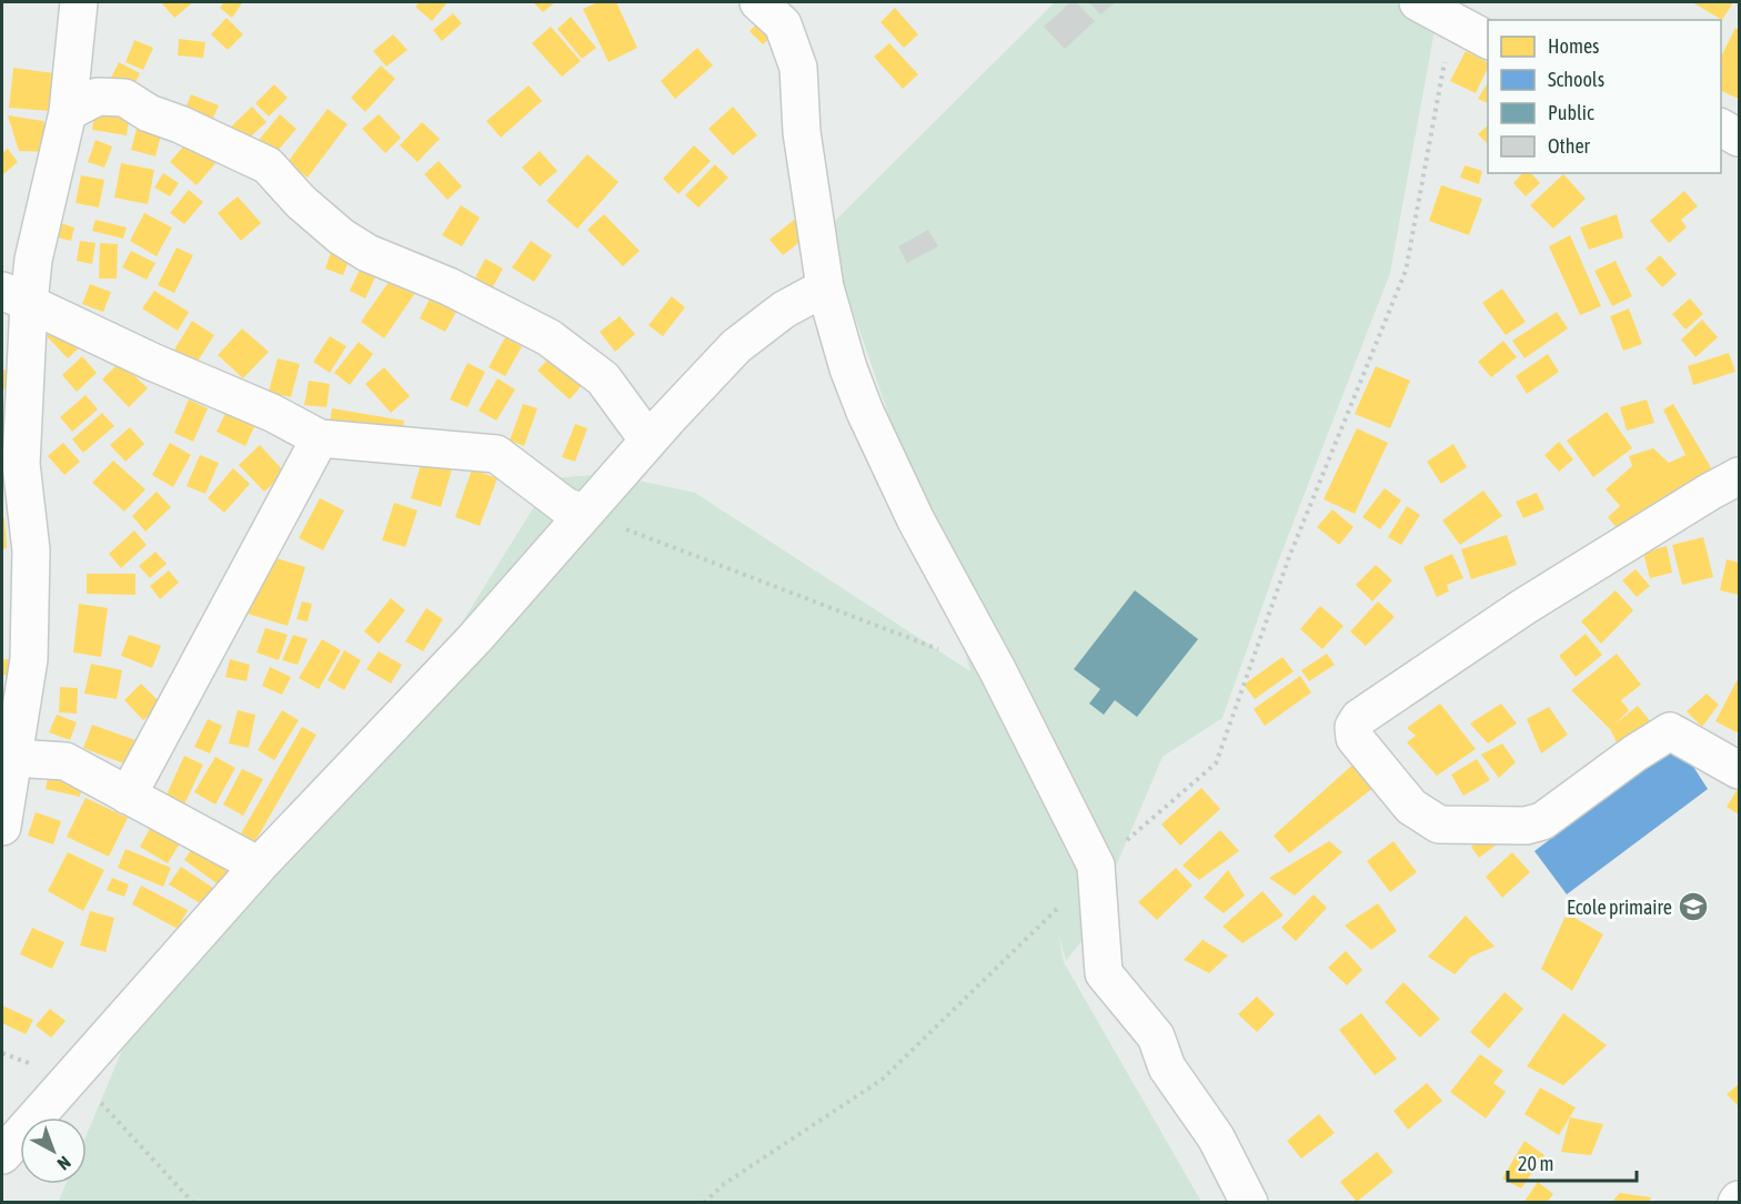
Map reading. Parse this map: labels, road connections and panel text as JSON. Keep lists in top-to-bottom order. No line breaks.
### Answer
{"places":{"school or university":["Ecole primaire"]},"legend":["Homes","Schools","Public","Other"],"scale_bar":"20 m","north":"bottom right"}
